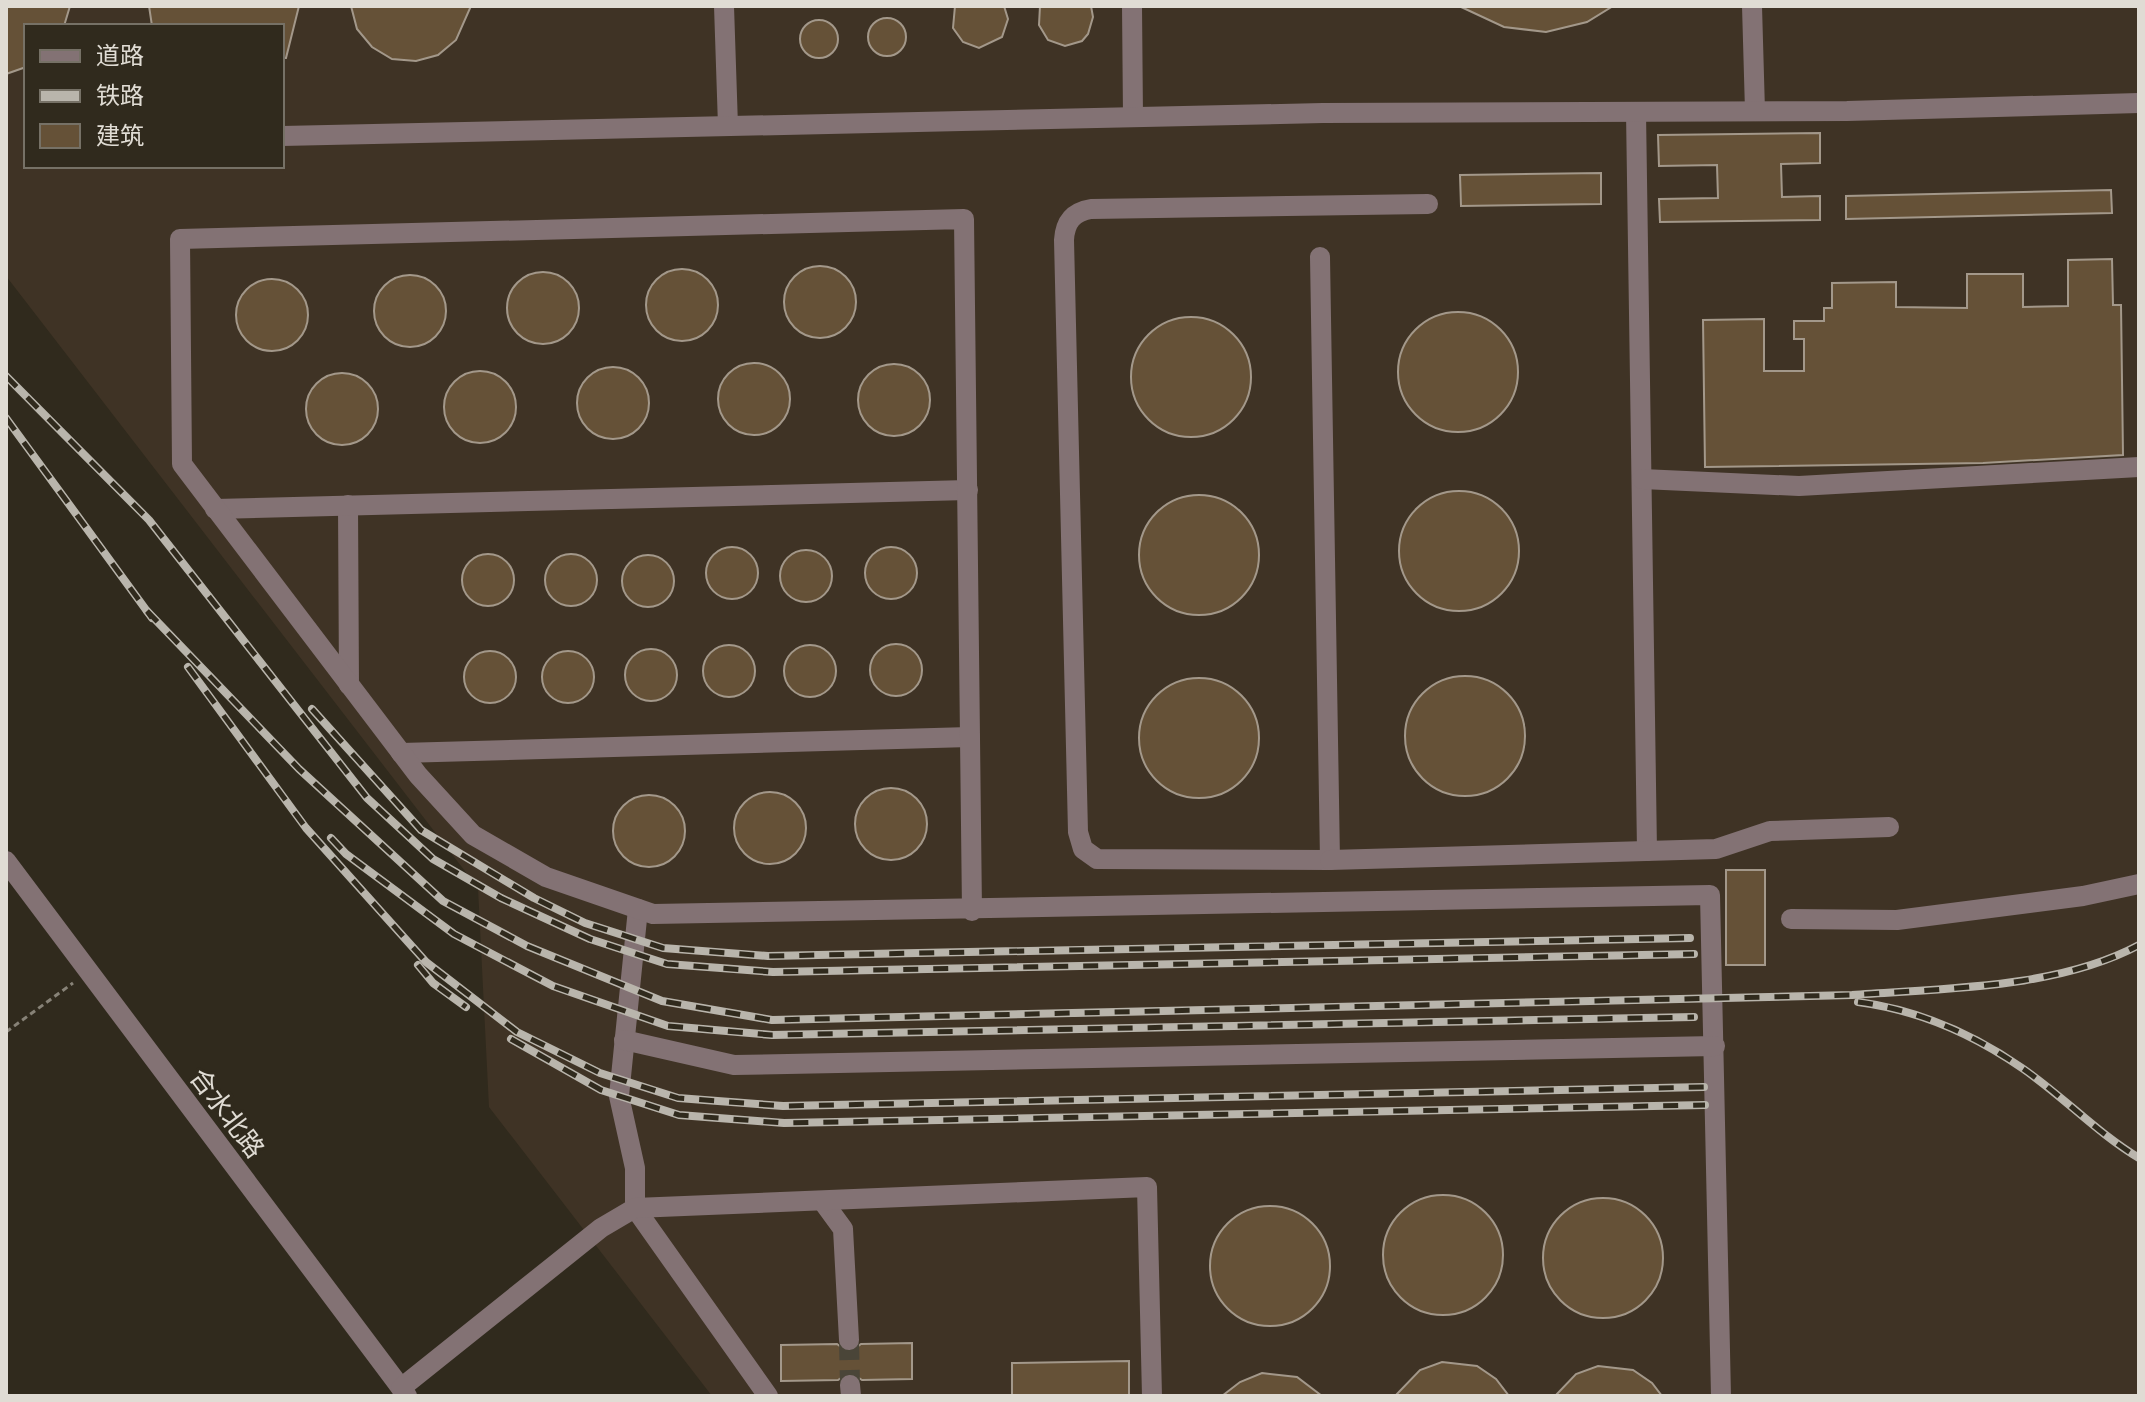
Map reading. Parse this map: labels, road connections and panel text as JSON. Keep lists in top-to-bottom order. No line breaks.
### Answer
{"streets":{"street":["合水北路"]},"legend":["道路","铁路","建筑"]}
